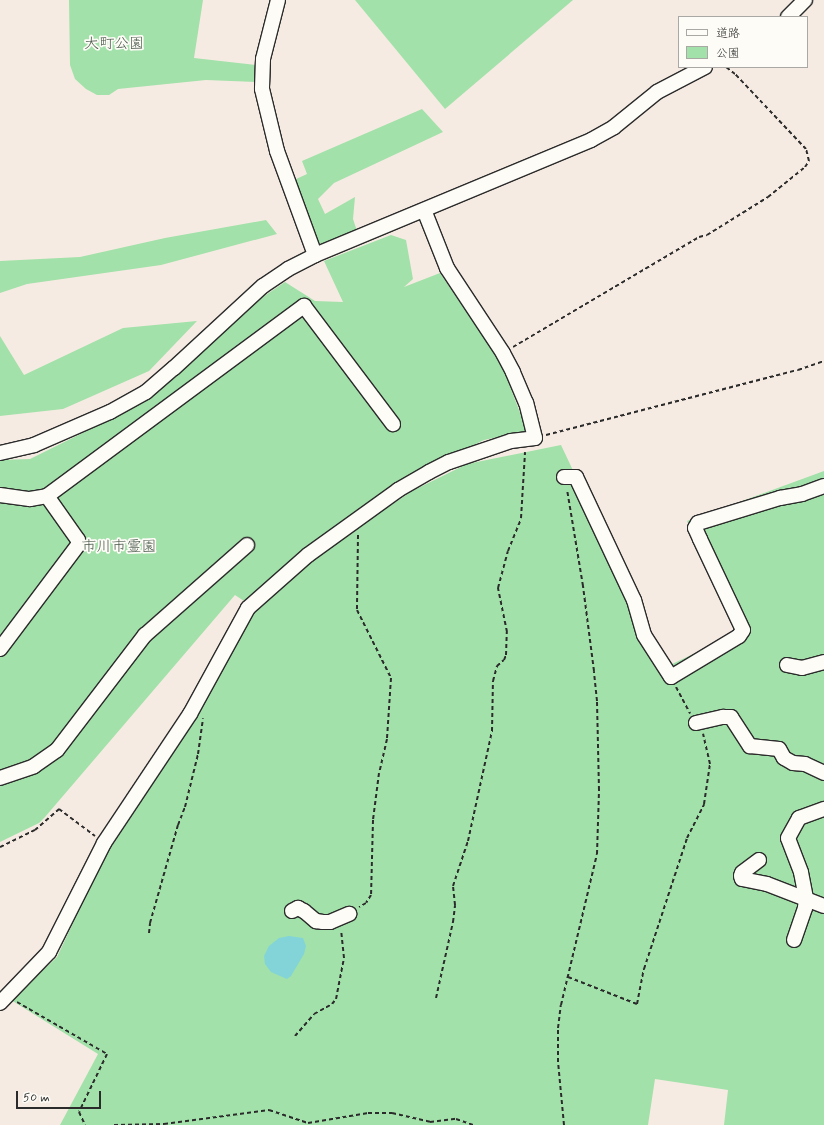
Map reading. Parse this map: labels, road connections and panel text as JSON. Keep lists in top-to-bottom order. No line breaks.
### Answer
{"parks":["大町公園","市川市霊園"],"legend":["道路","公園"],"scale_bar":"50 m"}
